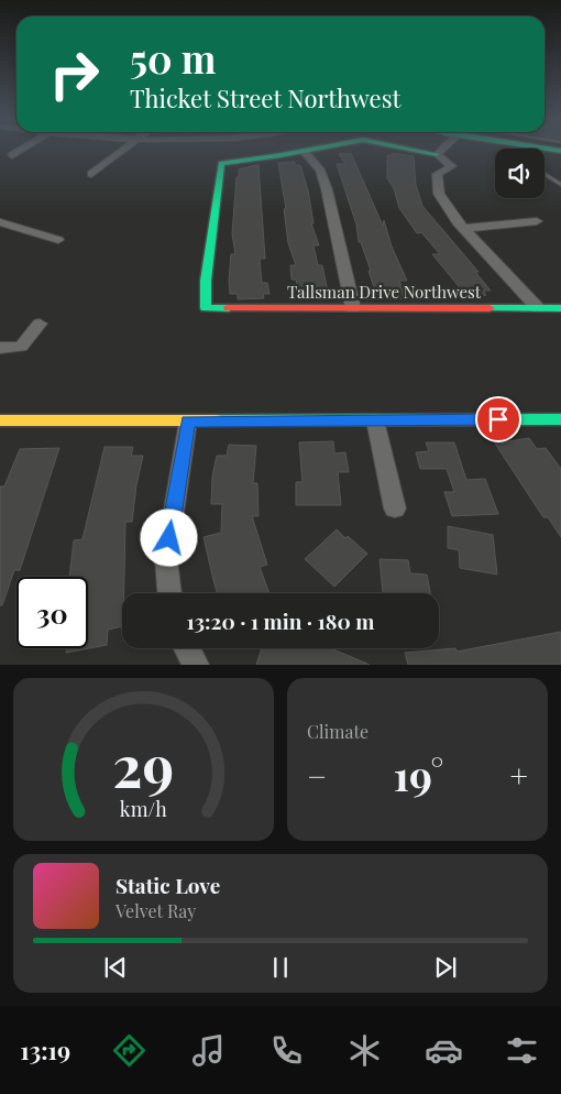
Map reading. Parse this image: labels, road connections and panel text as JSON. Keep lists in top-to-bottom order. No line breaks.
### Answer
{"streets":{"street":["Tallsman Drive Northwest"]},"page":{"turn":["50 m","Thicket Street Northwest"],"limit":"30","trip":"13:20 · 1 min · 180 m","tile":"Climate","heat":["−","19°","+"],"song":["Static Love","Velvet Ray"],"tabs":"13:19","gauge":["29","km/h"]}}
